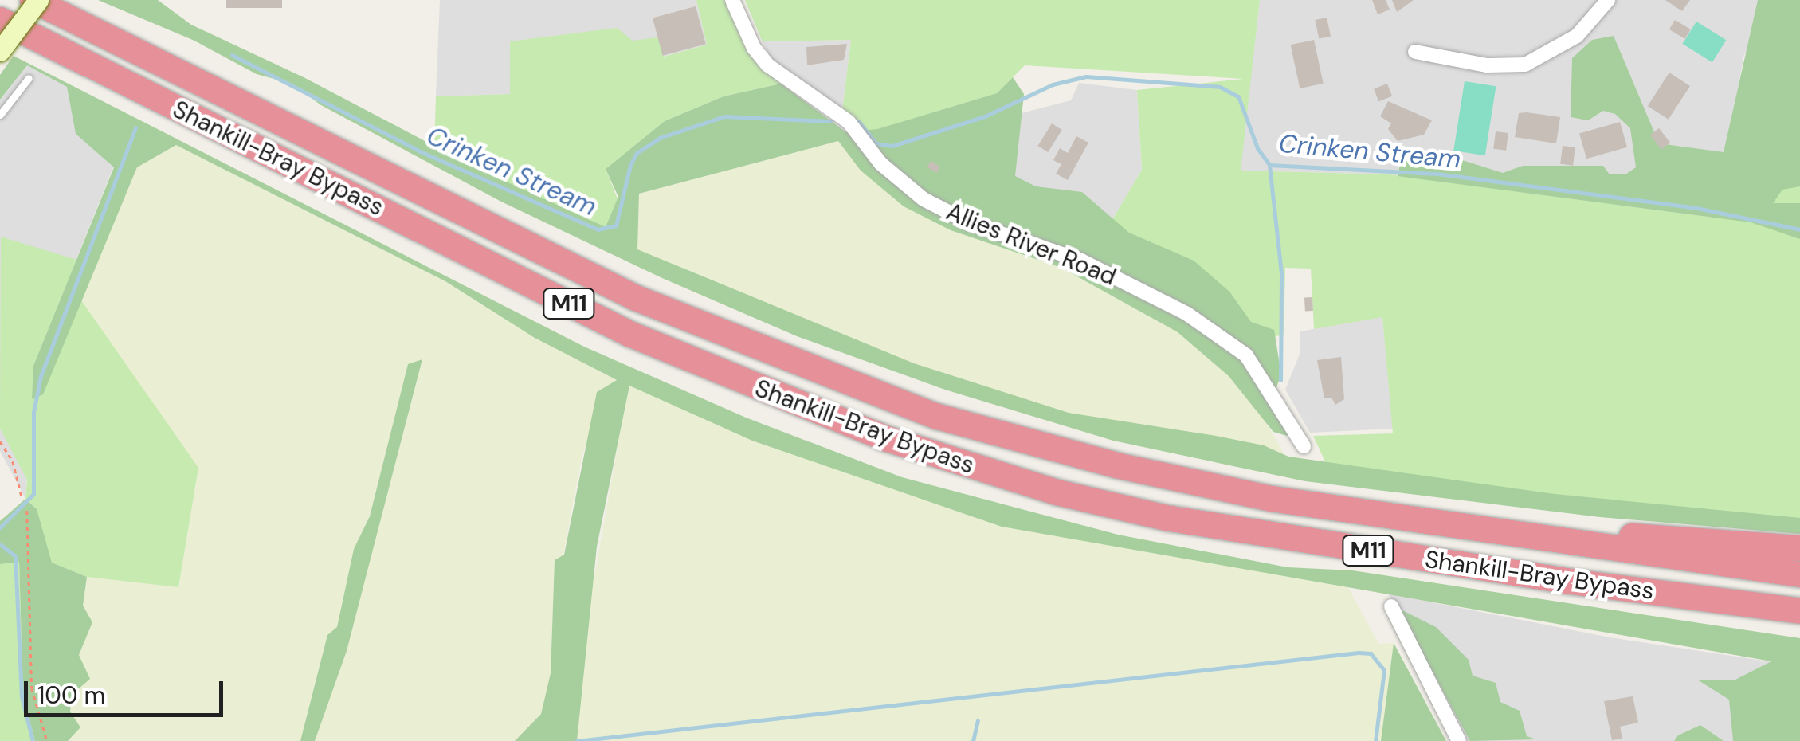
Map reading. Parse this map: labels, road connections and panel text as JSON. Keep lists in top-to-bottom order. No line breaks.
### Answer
{"streets":{"highway":["Shankill-Bray Bypass","M11"],"street":["Allies River Road"]},"water":["Crinken Stream"],"scale_bar":"100 m"}
